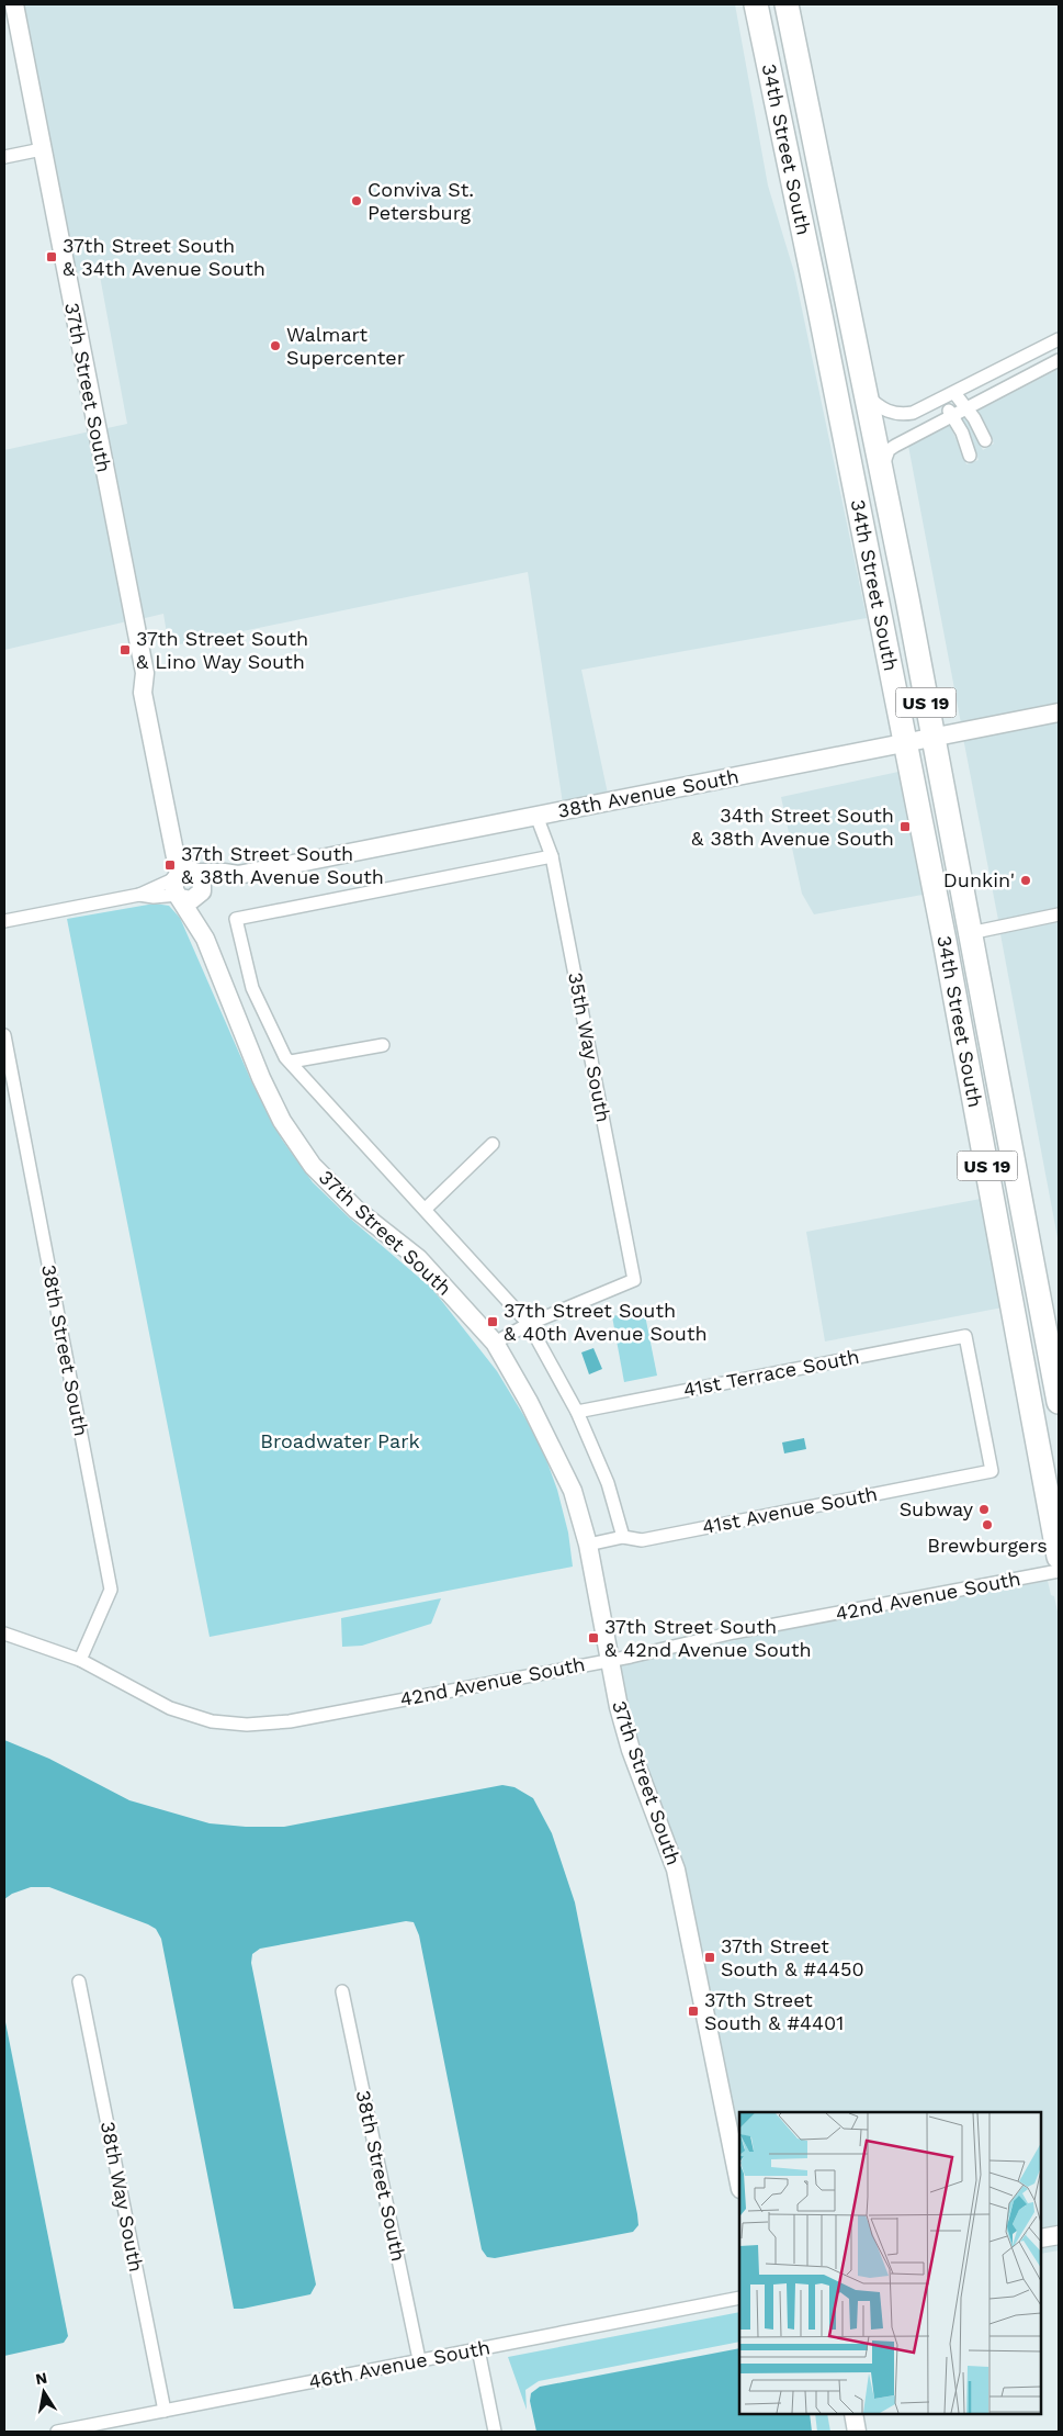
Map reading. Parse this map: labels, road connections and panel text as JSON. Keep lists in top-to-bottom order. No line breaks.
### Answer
{"streets":{"highway":["34th Street South","US 19"],"street":["37th Street South","38th Avenue South","35th Way South","38th Street South","41st Terrace South","41st Avenue South","42nd Avenue South","38th Way South","46th Avenue South"]},"crossings":[["34th Street South","38th Avenue South"],["37th Street South","38th Avenue South"],["37th Street South","41st Avenue South"],["37th Street South","42nd Avenue South"],["38th Avenue South","35th Way South"],["38th Street South","42nd Avenue South"],["38th Street South","46th Avenue South"],["41st Terrace South","41st Avenue South"],["38th Way South","46th Avenue South"]],"parks":["Broadwater Park"],"places":{"other":["Conviva St. Petersburg","Walmart Supercenter","Dunkin'","Subway","Brewburgers"],"transit":["37th Street South & 34th Avenue South","37th Street South & Lino Way South","34th Street South & 38th Avenue South","37th Street South & 38th Avenue South","37th Street South & 40th Avenue South","37th Street South & 42nd Avenue South","37th Street South & #4450","37th Street South & #4401"]},"north":"top"}
